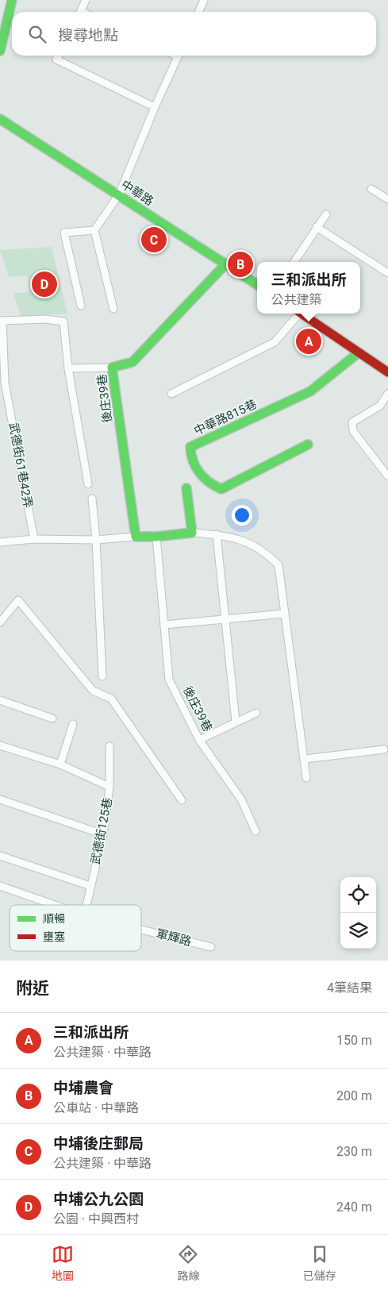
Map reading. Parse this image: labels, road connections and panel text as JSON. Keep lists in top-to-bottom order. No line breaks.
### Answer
{"streets":{"street":["中華路","後庄39巷","中華路815巷","武德街61巷42弄","武德街125巷","軍輝路"]},"crossings":[["中華路","後庄39巷"]],"legend":["順暢","壅塞"],"page":{"search":"搜尋地點","pins":["C","B","D","A"],"popup":["三和派出所","公共建築"],"heading":["附近","4筆結果"],"list":[{"mark":"A","name":"三和派出所","note":"公共建築 · 中華路","value":"150 m"},{"mark":"B","name":"中埔農會","note":"公車站 · 中華路","value":"200 m"},{"mark":"C","name":"中埔後庄郵局","note":"公共建築 · 中華路","value":"230 m"},{"mark":"D","name":"中埔公九公園","note":"公園 · 中興西村","value":"240 m"}],"nav":["地圖","路線","已儲存"]}}
